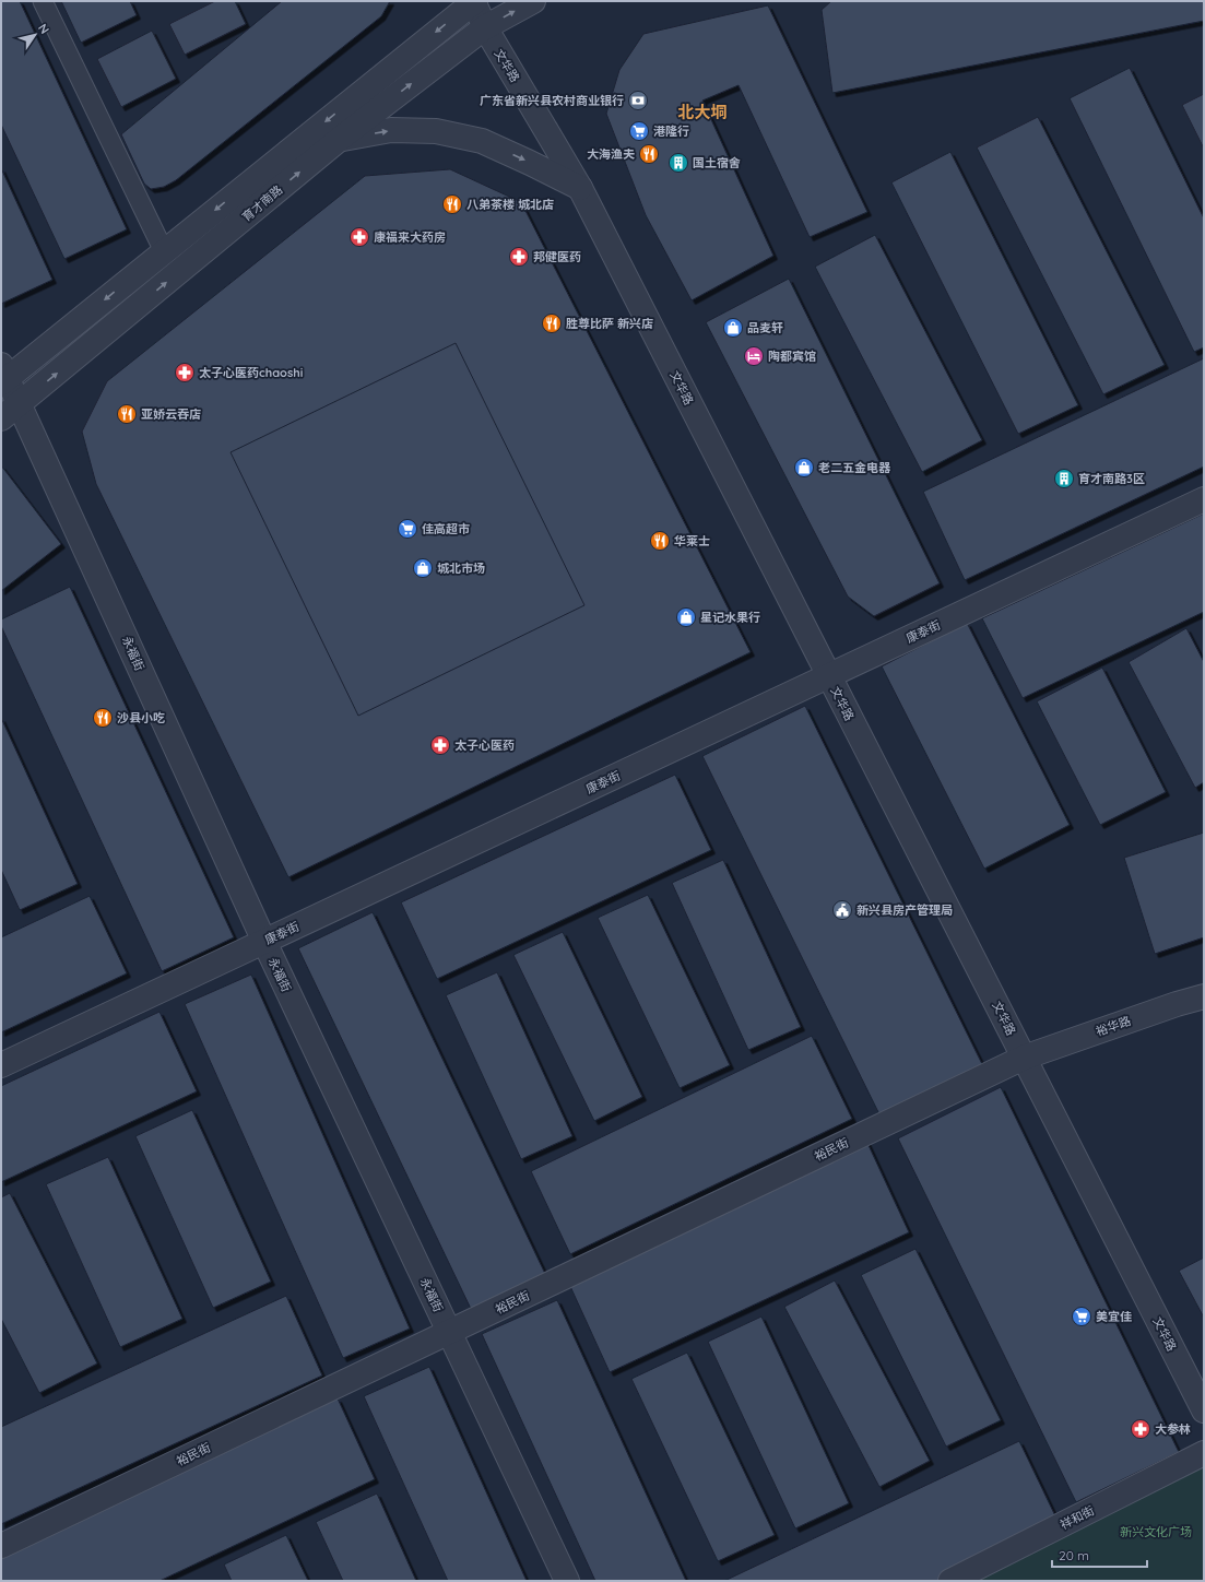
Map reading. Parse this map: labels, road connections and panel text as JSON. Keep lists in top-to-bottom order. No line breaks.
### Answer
{"streets":{"street":["文华路","育才南路","康泰街","永福街","裕华路","裕民街","祥和街"]},"crossings":[["文华路","育才南路"],["文华路","康泰街"],["文华路","裕华路"],["文华路","裕民街"],["育才南路","永福街"],["康泰街","永福街"],["永福街","裕民街"],["裕华路","裕民街"]],"districts":["北大垌"],"parks":["新兴文化广场"],"places":{"bank":["广东省新兴县农村商业银行"],"supermarket":["港隆行","佳高超市","美宜佳"],"restaurant":["大海渔夫","八弟茶楼 城北店","胜尊比萨 新兴店","亚娇云吞店","华莱士","沙县小吃"],"building":["国土宿舍","育才南路3区"],"pharmacy":["康福来大药房","邦健医药","太子心医药chaoshi","太子心医药","大参林"],"shop":["品麦轩","老二五金电器","城北市场","星记水果行"],"hotel":["陶都宾馆"],"public building":["新兴县房产管理局"]},"scale_bar":"20 m","north":"top right"}
